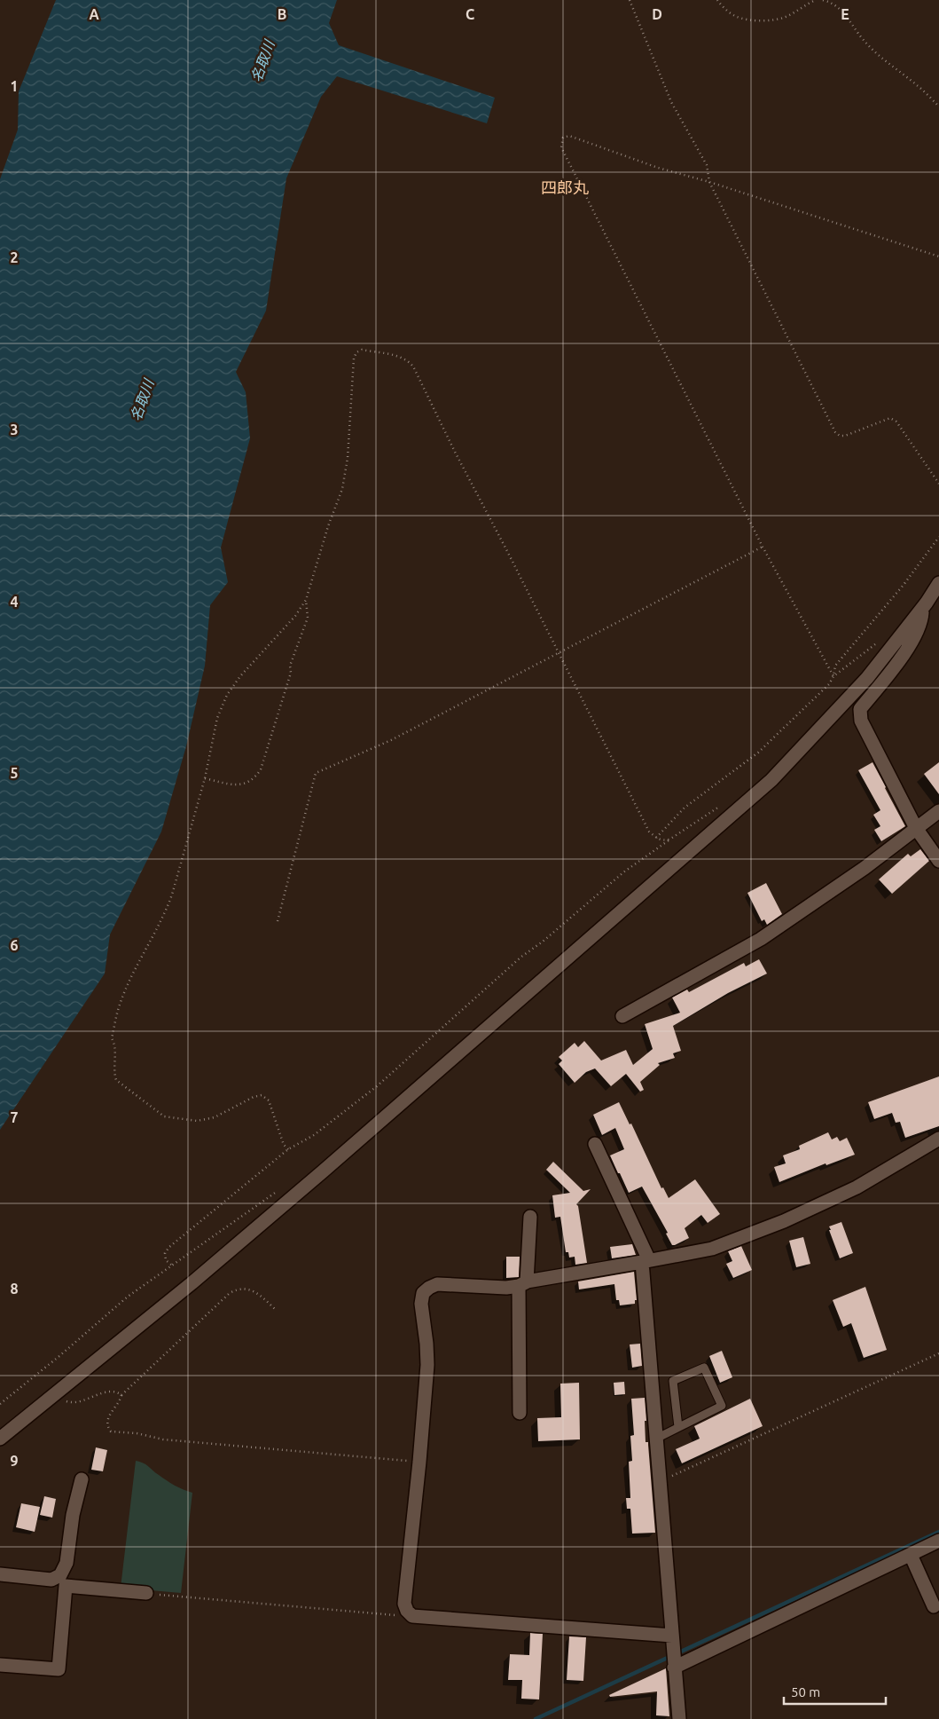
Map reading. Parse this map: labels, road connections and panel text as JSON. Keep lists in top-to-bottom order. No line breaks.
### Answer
{"districts":["四郎丸"],"water":["名取川"],"scale_bar":"50 m","grid":{"columns":["A","B","C","D","E"],"rows":["1","2","3","4","5","6","7","8","9"]}}
